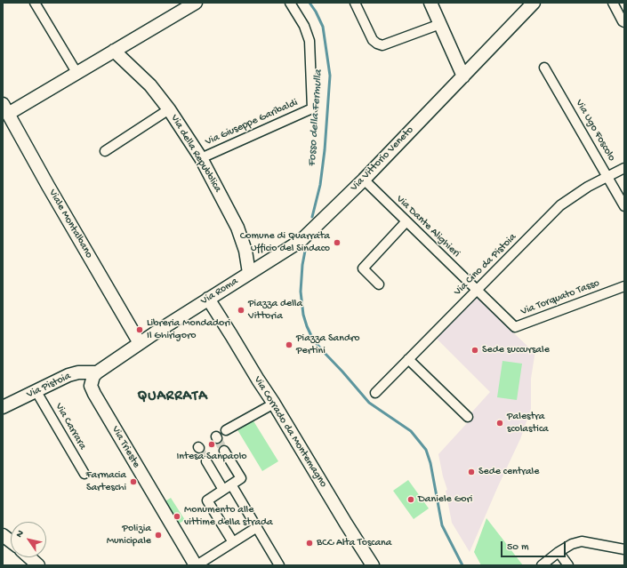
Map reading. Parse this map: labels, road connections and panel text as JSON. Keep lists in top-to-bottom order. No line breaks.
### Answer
{"streets":{"street":["Via Giuseppe Garibaldi","Via Ugo Foscolo","Via della Repubblica","Via Vittorio Veneto","Viale Montalbano","Via Dante Alighieri","Via Cino da Pistoia","Via Roma","Via Torquato Tasso","Via Pistoia","Via Carrara","Via Corrado da Montemagno","Via Trieste"]},"crossings":[["Via Giuseppe Garibaldi","Via della Repubblica"],["Via Ugo Foscolo","Via Cino da Pistoia"],["Via della Repubblica","Via Roma"],["Via Vittorio Veneto","Via Dante Alighieri"],["Via Vittorio Veneto","Via Roma"],["Viale Montalbano","Via Roma"],["Via Dante Alighieri","Via Cino da Pistoia"],["Via Dante Alighieri","Via Torquato Tasso"],["Via Cino da Pistoia","Via Torquato Tasso"],["Via Roma","Via Corrado da Montemagno"],["Via Pistoia","Via Carrara"],["Via Pistoia","Via Trieste"]],"districts":["QUARRATA"],"water":["Fosso della Fermulla"],"places":["Comune di Quarrata Ufficio del Sindaco","Piazza della Vittoria","Libreria Mondadori Il Ghirigoro","Piazza Sandro Pertini","Sede succursale","Palestra scolastica","Intesa Sanpaolo","Sede centrale","Farmacia Sarteschi","Daniele Gori","Monumento alle vittime della strada","Polizia Municipale","BCC Alta Toscana"],"scale_bar":"50 m","north":"top left"}
